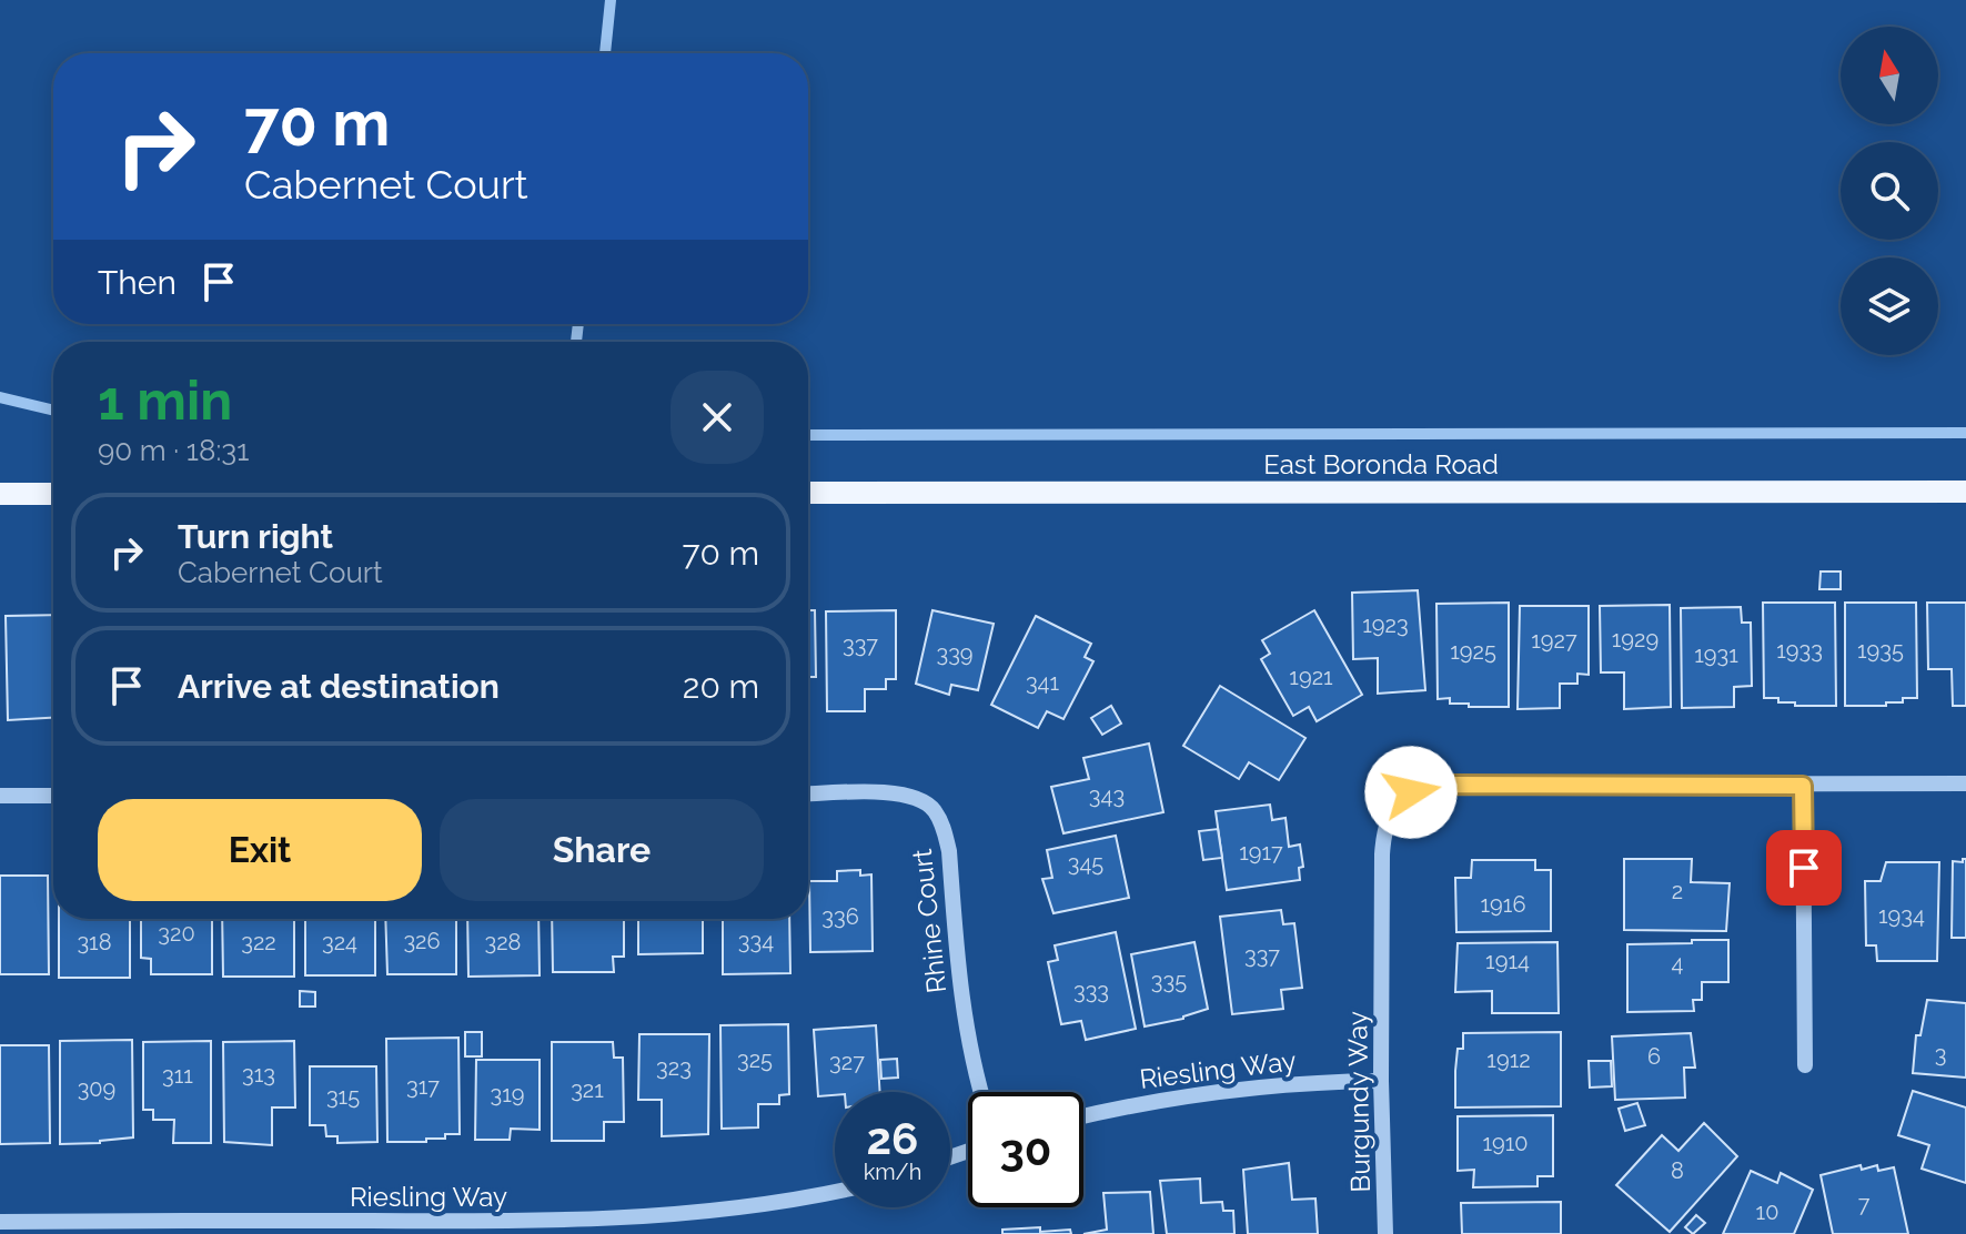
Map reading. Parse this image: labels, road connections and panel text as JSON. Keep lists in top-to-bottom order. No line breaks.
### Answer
{"streets":{"main road":["East Boronda Road"],"street":["Rhine Court","Riesling Way","Burgundy Way"]},"crossings":[["Riesling Way","Burgundy Way"]],"house_numbers":["1923","1929","1927","337","1933","1935","1925","339","1931","1921","341","343","1917","345","2","1916","1934","336","320","326","334","318","322","324","328","337","1914","4","335","333","3","6","325","1912","327","323","313","311","317","309","321","319","315","1910","8","7","10"],"north":"top","page":{"turn":["70 m","Cabernet Court"],"then":"Then","heading":["1 min","90 m · 18:31"],"list":[{"name":"Turn right","note":"Cabernet Court","value":"70 m"},{"name":"Arrive at destination","value":"20 m"}],"buttons":["Exit","Share"],"speed":"26 km/h","limit":"30"}}
